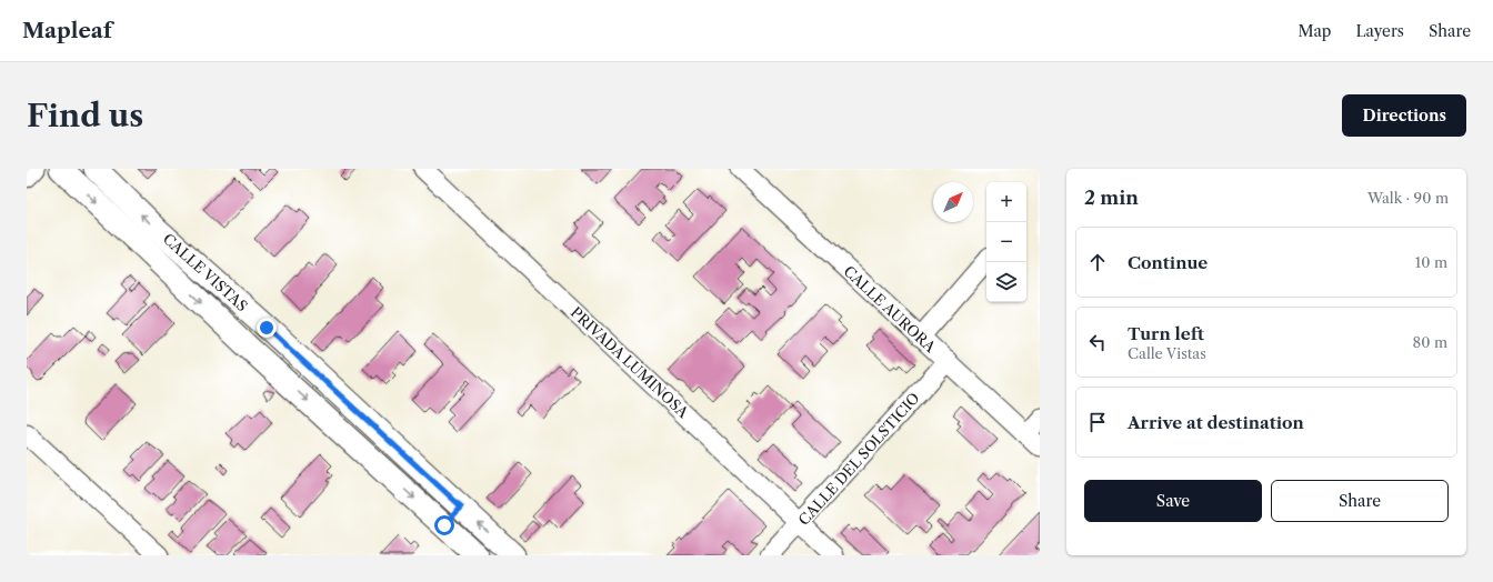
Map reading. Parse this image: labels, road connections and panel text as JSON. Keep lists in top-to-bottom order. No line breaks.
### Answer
{"streets":{"street":["CALLE VISTAS","CALLE AURORA","PRIVADA LUMINOSA","CALLE DEL SOLSTICIO"]},"crossings":[["CALLE AURORA","CALLE DEL SOLSTICIO"],["PRIVADA LUMINOSA","CALLE DEL SOLSTICIO"]],"north":"top right","page":{"header":"Mapleaf","nav":["Map","Layers","Share"],"buttons":["Directions",["Save","Share"]],"title":"Find us","heading":["2 min","Walk · 90 m"],"map_buttons":["+","−"],"list":[["Continue","10 m"],["Turn left","Calle Vistas","80 m"],"Arrive at destination"]}}
